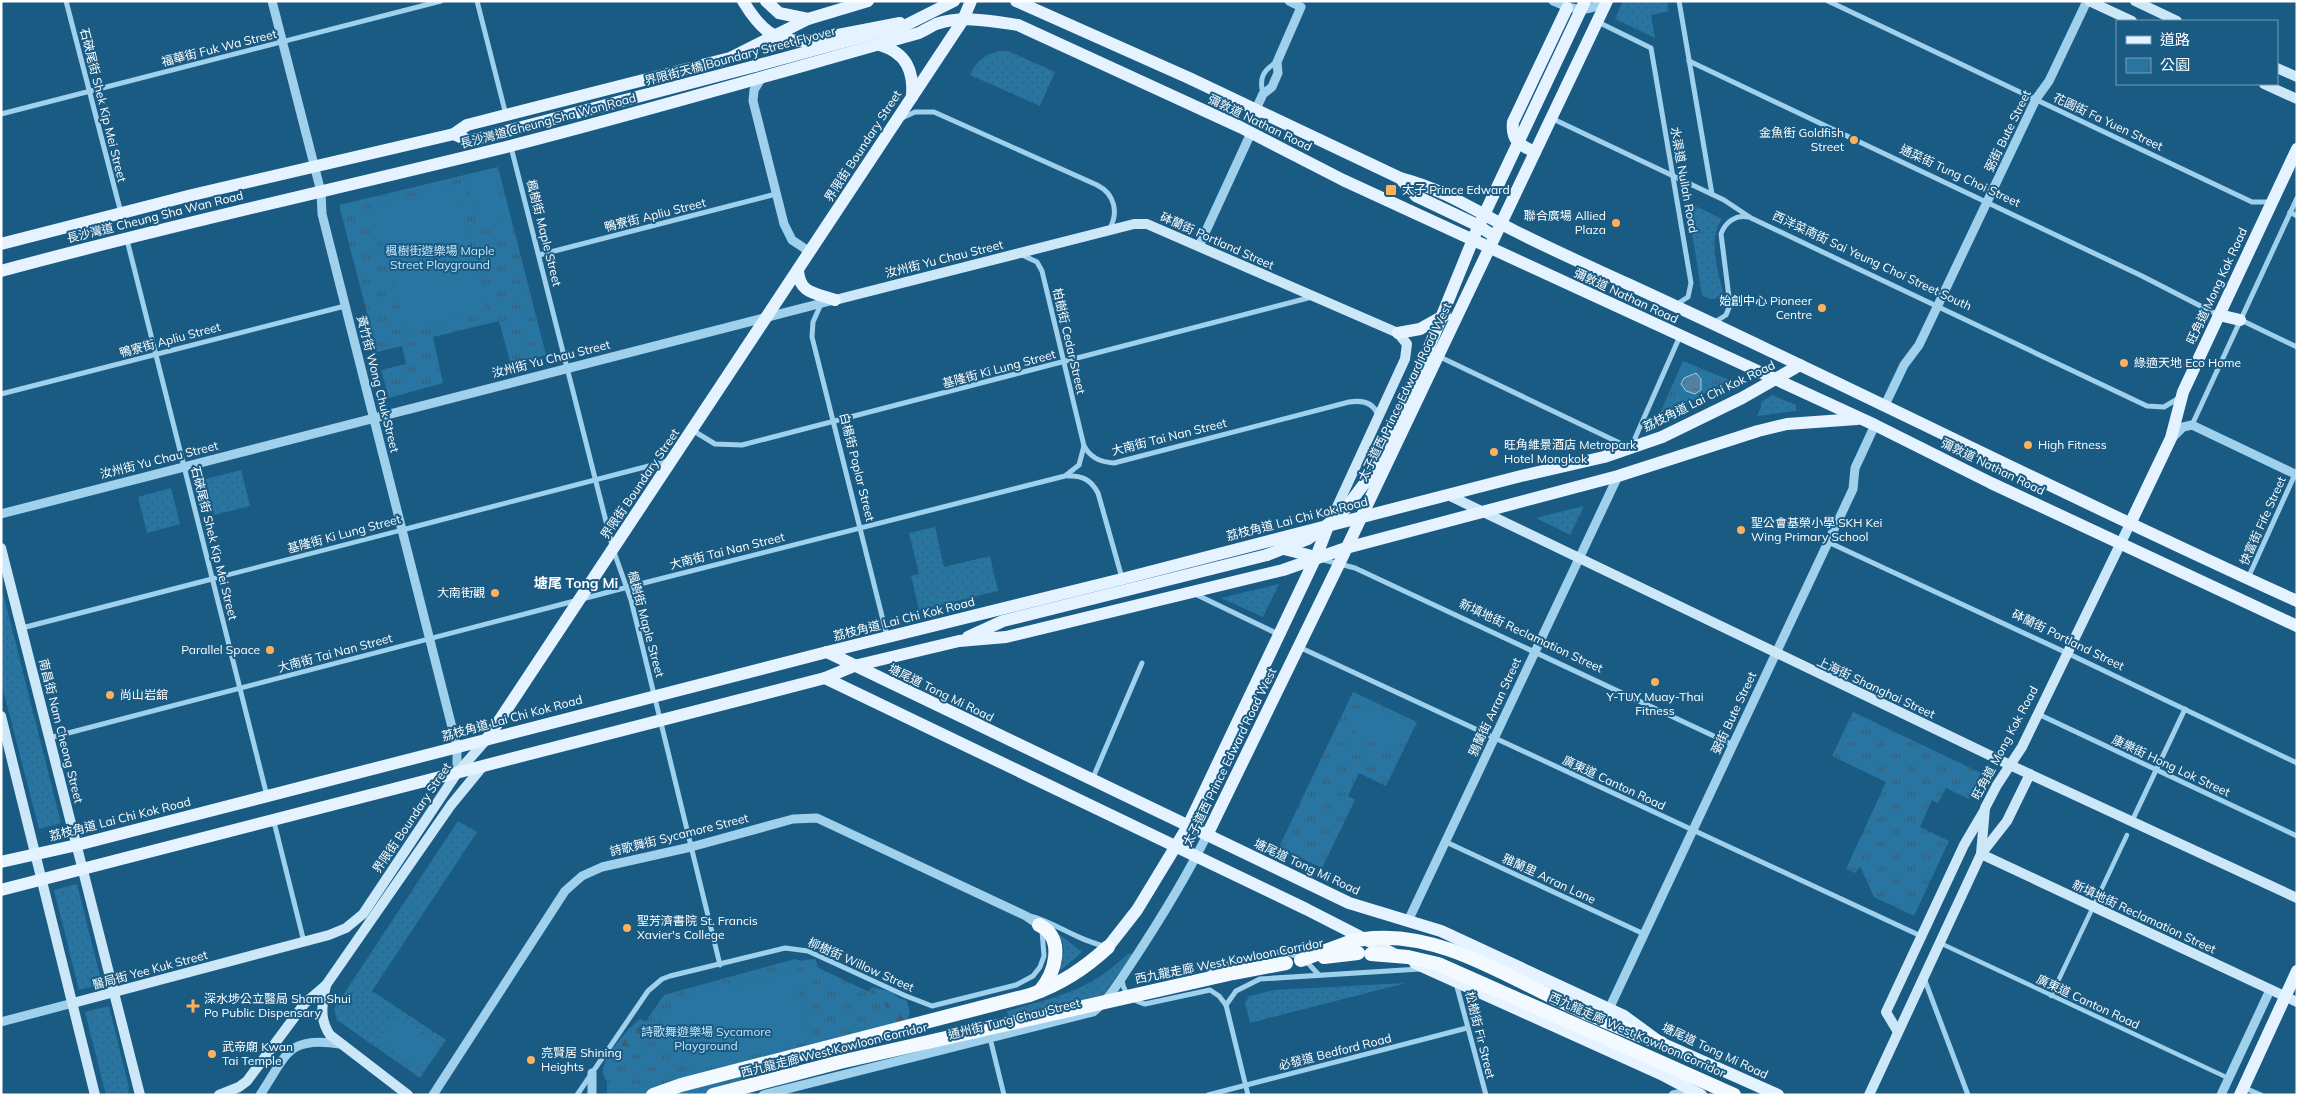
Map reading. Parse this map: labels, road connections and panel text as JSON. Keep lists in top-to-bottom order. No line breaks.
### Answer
{"streets":{"highway":["西九龍走廊 West Kowloon Corridor"],"main road":["界限街天橋 Boundary Street Flyover","長沙灣道 Cheung Sha Wan Road","彌敦道 Nathan Road","界限街 Boundary Street","砵蘭街 Portland Street","汝州街 Yu Chau Street","旺角道 Mong Kok Road","太子道西 Prince Edward Road West","荔枝角道 Lai Chi Kok Road","新填地街 Reclamation Street","上海街 Shanghai Street","塘尾道 Tong Mi Road","南昌街 Nam Cheong Street","醫局街 Yee Kuk Street"],"street":["福華街 Fuk Wa Street","石硤尾街 Shek Kip Mei Street","花園街 Fa Yuen Street","弼街 Bute Street","通菜街 Tung Choi Street","水渠道 Nullah Road","鴨寮街 Apliu Street","楓樹街 Maple Street","西洋菜南街 Sai Yeung Choi Street South","柏樹街 Cedar Street","基隆街 Ki Lung Street","黃竹街 Wong Chuk Street","大南街 Tai Nan Street","白楊街 Poplar Street","快富街 Fife Street","鴉蘭街 Arran Street","康樂街 Hong Lok Street","廣東道 Canton Road","詩歌舞街 Sycamore Street","雅蘭里 Arran Lane","柳樹街 Willow Street","通州街 Tung Chau Street","松樹街 Fir Street","必發道 Bedford Road"]},"crossings":[["福華街 Fuk Wa Street","石硤尾街 Shek Kip Mei Street"],["福華街 Fuk Wa Street","黃竹街 Wong Chuk Street"],["界限街天橋 Boundary Street Flyover","長沙灣道 Cheung Sha Wan Road"],["石硤尾街 Shek Kip Mei Street","長沙灣道 Cheung Sha Wan Road"],["石硤尾街 Shek Kip Mei Street","鴨寮街 Apliu Street"],["石硤尾街 Shek Kip Mei Street","汝州街 Yu Chau Street"],["石硤尾街 Shek Kip Mei Street","基隆街 Ki Lung Street"],["石硤尾街 Shek Kip Mei Street","荔枝角道 Lai Chi Kok Road"],["石硤尾街 Shek Kip Mei Street","大南街 Tai Nan Street"],["長沙灣道 Cheung Sha Wan Road","彌敦道 Nathan Road"],["長沙灣道 Cheung Sha Wan Road","楓樹街 Maple Street"],["長沙灣道 Cheung Sha Wan Road","黃竹街 Wong Chuk Street"],["花園街 Fa Yuen Street","弼街 Bute Street"],["花園街 Fa Yuen Street","旺角道 Mong Kok Road"],["彌敦道 Nathan Road","弼街 Bute Street"],["彌敦道 Nathan Road","界限街 Boundary Street"],["彌敦道 Nathan Road","水渠道 Nullah Road"],["彌敦道 Nathan Road","旺角道 Mong Kok Road"],["彌敦道 Nathan Road","太子道西 Prince Edward Road West"],["彌敦道 Nathan Road","荔枝角道 Lai Chi Kok Road"],["彌敦道 Nathan Road","快富街 Fife Street"],["弼街 Bute Street","通菜街 Tung Choi Street"],["弼街 Bute Street","砵蘭街 Portland Street"],["弼街 Bute Street","西洋菜南街 Sai Yeung Choi Street South"],["弼街 Bute Street","新填地街 Reclamation Street"],["弼街 Bute Street","上海街 Shanghai Street"],["弼街 Bute Street","塘尾道 Tong Mi Road"],["弼街 Bute Street","廣東道 Canton Road"],["弼街 Bute Street","雅蘭里 Arran Lane"],["界限街 Boundary Street","楓樹街 Maple Street"],["界限街 Boundary Street","汝州街 Yu Chau Street"],["界限街 Boundary Street","基隆街 Ki Lung Street"],["界限街 Boundary Street","黃竹街 Wong Chuk Street"],["界限街 Boundary Street","荔枝角道 Lai Chi Kok Road"],["界限街 Boundary Street","大南街 Tai Nan Street"],["界限街 Boundary Street","醫局街 Yee Kuk Street"],["通菜街 Tung Choi Street","水渠道 Nullah Road"],["通菜街 Tung Choi Street","旺角道 Mong Kok Road"],["水渠道 Nullah Road","西洋菜南街 Sai Yeung Choi Street South"],["水渠道 Nullah Road","太子道西 Prince Edward Road West"],["鴨寮街 Apliu Street","楓樹街 Maple Street"],["鴨寮街 Apliu Street","黃竹街 Wong Chuk Street"],["楓樹街 Maple Street","汝州街 Yu Chau Street"],["楓樹街 Maple Street","基隆街 Ki Lung Street"],["楓樹街 Maple Street","荔枝角道 Lai Chi Kok Road"],["楓樹街 Maple Street","大南街 Tai Nan Street"],["楓樹街 Maple Street","詩歌舞街 Sycamore Street"],["楓樹街 Maple Street","柳樹街 Willow Street"],["砵蘭街 Portland Street","汝州街 Yu Chau Street"],["砵蘭街 Portland Street","旺角道 Mong Kok Road"],["砵蘭街 Portland Street","基隆街 Ki Lung Street"],["砵蘭街 Portland Street","太子道西 Prince Edward Road West"],["汝州街 Yu Chau Street","柏樹街 Cedar Street"],["汝州街 Yu Chau Street","黃竹街 Wong Chuk Street"],["汝州街 Yu Chau Street","白楊街 Poplar Street"],["西洋菜南街 Sai Yeung Choi Street South","旺角道 Mong Kok Road"],["西洋菜南街 Sai Yeung Choi Street South","太子道西 Prince Edward Road West"],["旺角道 Mong Kok Road","新填地街 Reclamation Street"],["旺角道 Mong Kok Road","上海街 Shanghai Street"],["旺角道 Mong Kok Road","康樂街 Hong Lok Street"],["旺角道 Mong Kok Road","廣東道 Canton Road"],["柏樹街 Cedar Street","基隆街 Ki Lung Street"],["柏樹街 Cedar Street","大南街 Tai Nan Street"],["基隆街 Ki Lung Street","黃竹街 Wong Chuk Street"],["基隆街 Ki Lung Street","白楊街 Poplar Street"],["基隆街 Ki Lung Street","南昌街 Nam Cheong Street"],["黃竹街 Wong Chuk Street","荔枝角道 Lai Chi Kok Road"],["黃竹街 Wong Chuk Street","大南街 Tai Nan Street"],["太子道西 Prince Edward Road West","荔枝角道 Lai Chi Kok Road"],["太子道西 Prince Edward Road West","大南街 Tai Nan Street"],["太子道西 Prince Edward Road West","新填地街 Reclamation Street"],["太子道西 Prince Edward Road West","塘尾道 Tong Mi Road"],["太子道西 Prince Edward Road West","廣東道 Canton Road"],["太子道西 Prince Edward Road West","詩歌舞街 Sycamore Street"],["太子道西 Prince Edward Road West","通州街 Tung Chau Street"],["荔枝角道 Lai Chi Kok Road","白楊街 Poplar Street"],["荔枝角道 Lai Chi Kok Road","上海街 Shanghai Street"],["荔枝角道 Lai Chi Kok Road","塘尾道 Tong Mi Road"],["荔枝角道 Lai Chi Kok Road","南昌街 Nam Cheong Street"],["大南街 Tai Nan Street","白楊街 Poplar Street"],["大南街 Tai Nan Street","南昌街 Nam Cheong Street"],["新填地街 Reclamation Street","鴉蘭街 Arran Street"],["上海街 Shanghai Street","鴉蘭街 Arran Street"],["塘尾道 Tong Mi Road","鴉蘭街 Arran Street"],["鴉蘭街 Arran Street","廣東道 Canton Road"],["鴉蘭街 Arran Street","雅蘭里 Arran Lane"],["南昌街 Nam Cheong Street","醫局街 Yee Kuk Street"],["詩歌舞街 Sycamore Street","柳樹街 Willow Street"],["松樹街 Fir Street","必發道 Bedford Road"]],"districts":["塘尾 Tong Mi"],"parks":["楓樹街遊樂場 Maple Street Playground","詩歌舞遊樂場 Sycamore Playground"],"places":{"other":["金魚街 Goldfish Street","聯合廣場 Allied Plaza","始創中心 Pioneer Centre","綠適天地 Eco Home","High Fitness","旺角維景酒店 Metropark Hotel Mongkok","聖公會基榮小學 SKH Kei Wing Primary School","大南街觀","Parallel Space","Y-TUY Muay-Thai Fitness","尚山岩舘","聖芳濟書院 St. Francis Xavier's College","武帝廟 Kwan Tai Temple","亮賢居 Shining Heights"],"transit":["太子 Prince Edward"],"health":["深水埗公立醫局 Sham Shui Po Public Dispensary"]},"legend":["道路","公園"]}
